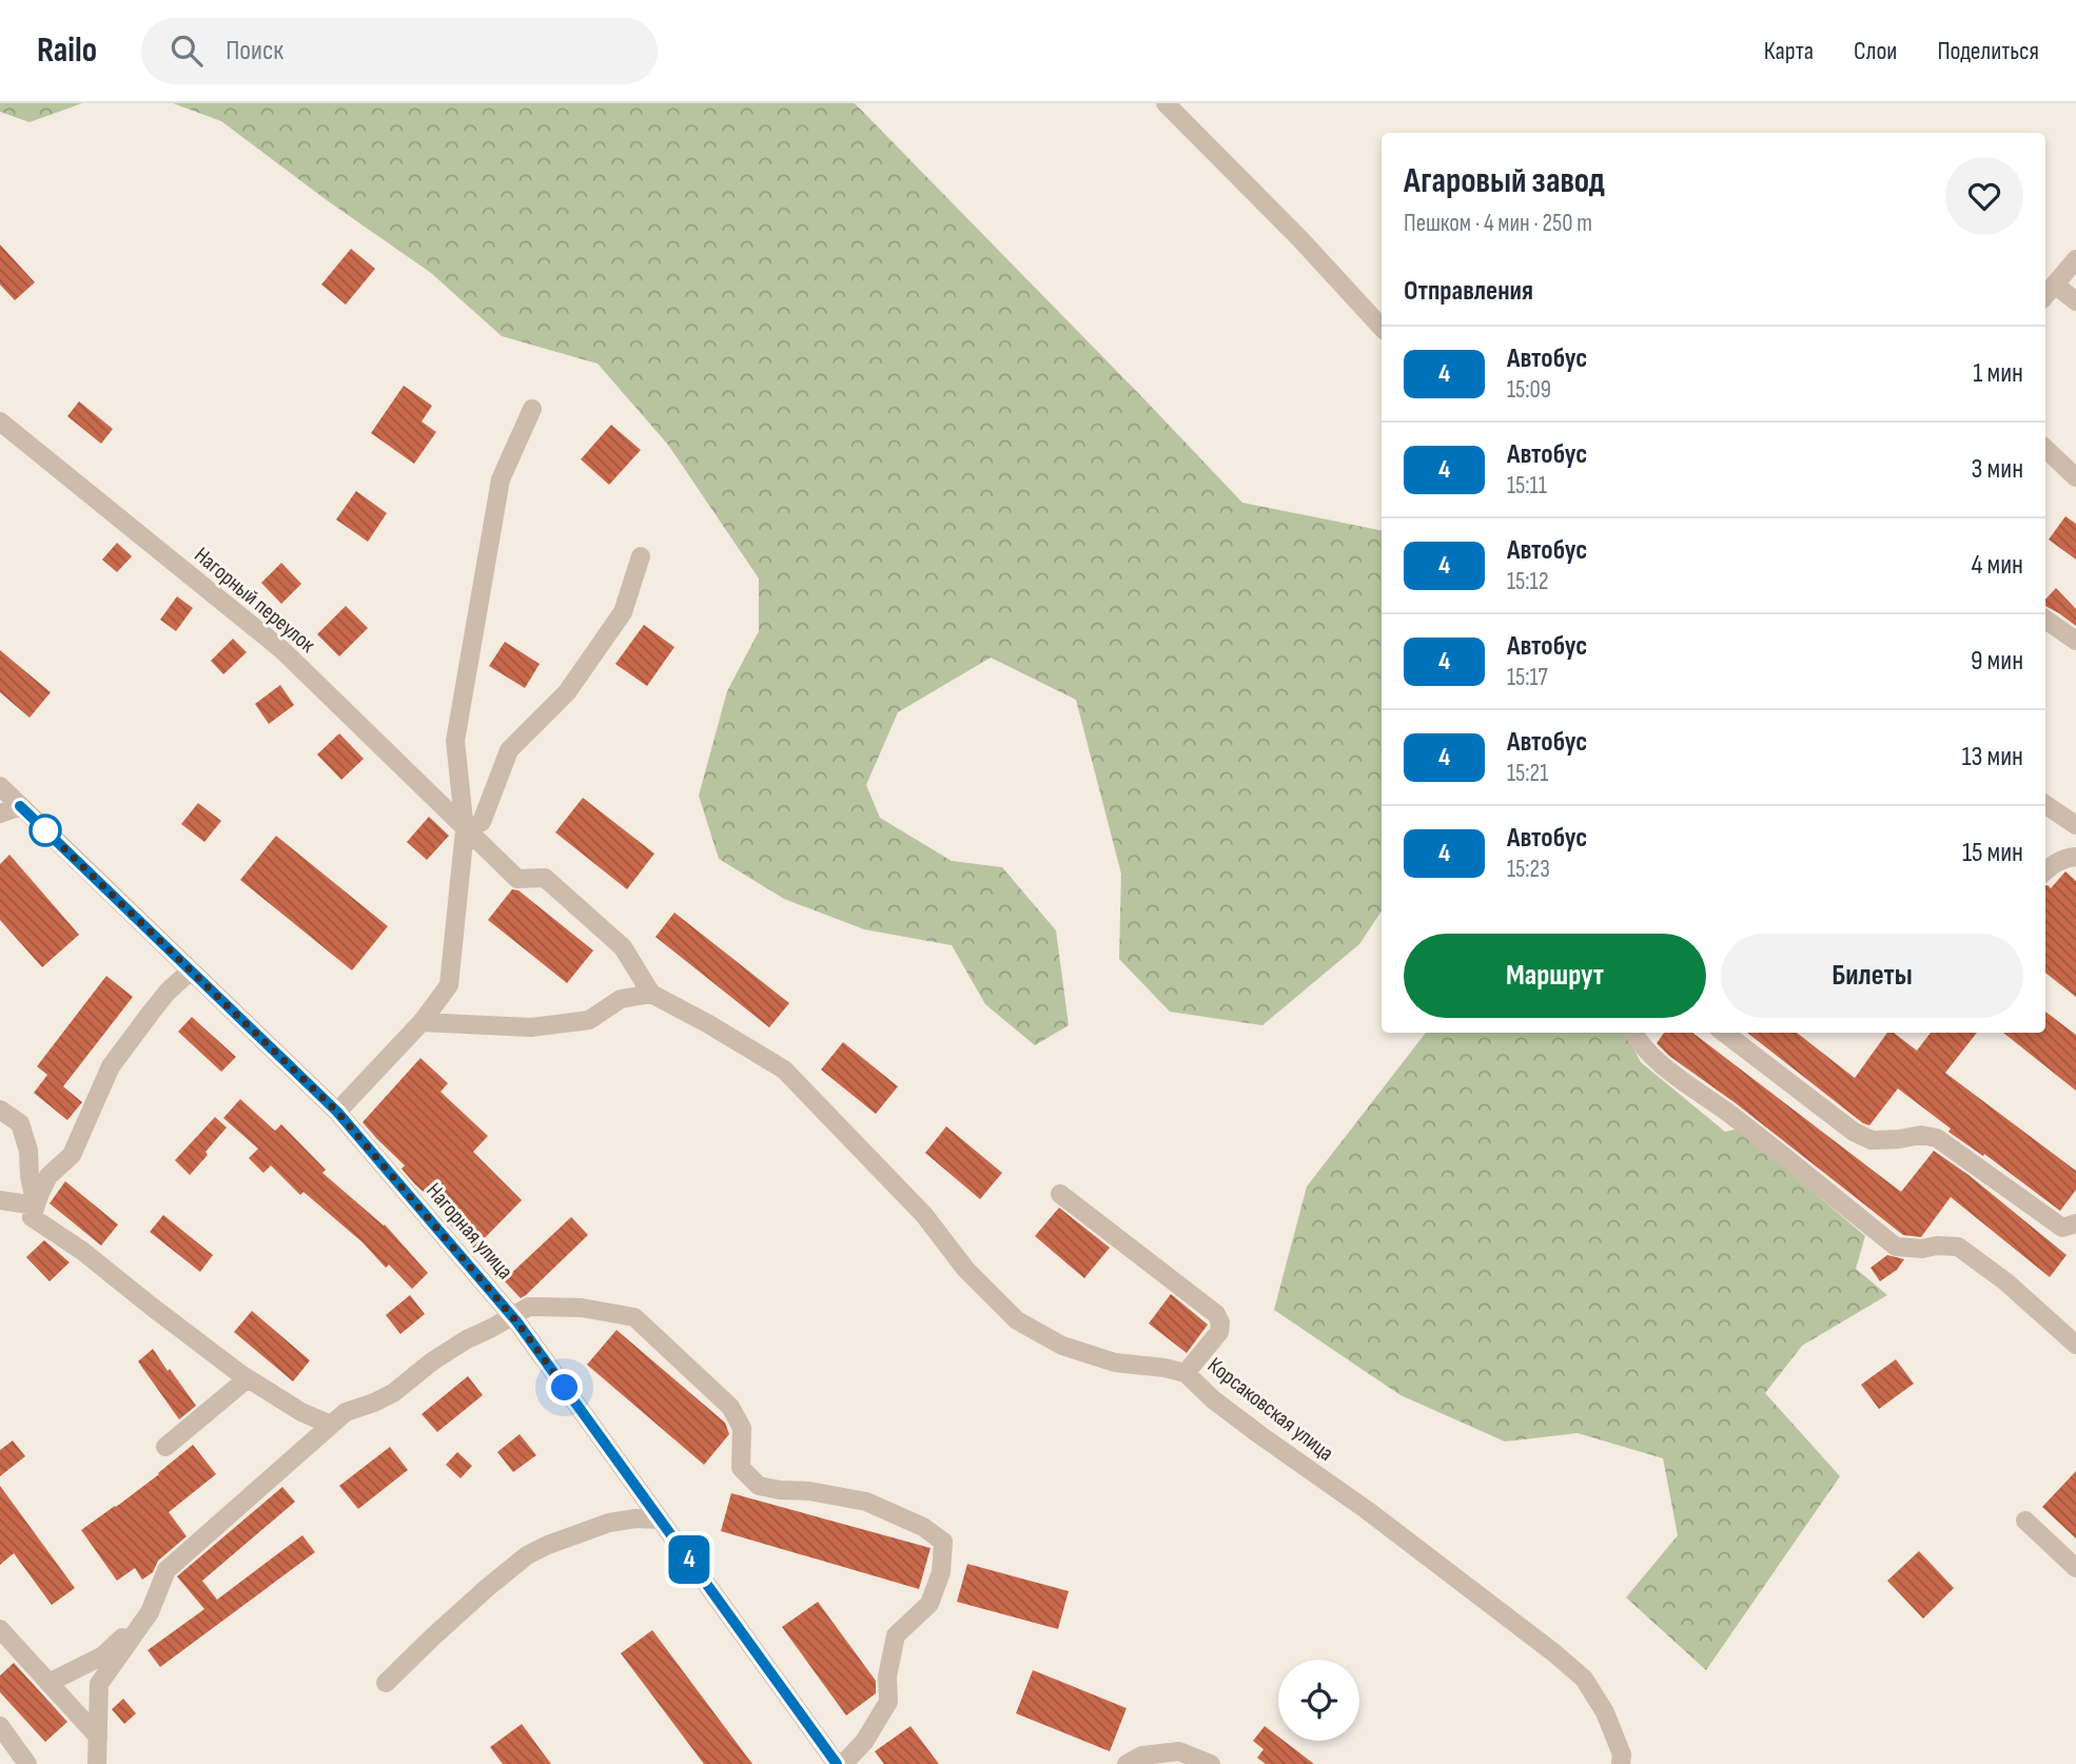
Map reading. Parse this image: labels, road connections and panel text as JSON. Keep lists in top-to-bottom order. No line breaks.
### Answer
{"streets":{"street":["Нагорный переулок","Нагорная улица","Корсаковская улица"]},"crossings":[["Нагорный переулок","Корсаковская улица"]],"lines":["bus line 4"],"page":{"header":"Railo","search":"Поиск","nav":["Карта","Слои","Поделиться"],"on_map":"4","heading":[["Агаровый завод","Пешком · 4 мин · 250 m"],"Отправления"],"list":[{"mark":"4","name":"Автобус","note":"15:09","value":"1 мин"},{"mark":"4","name":"Автобус","note":"15:11","value":"3 мин"},{"mark":"4","name":"Автобус","note":"15:12","value":"4 мин"},{"mark":"4","name":"Автобус","note":"15:17","value":"9 мин"},{"mark":"4","name":"Автобус","note":"15:21","value":"13 мин"},{"mark":"4","name":"Автобус","note":"15:23","value":"15 мин"}],"buttons":["Маршрут","Билеты"]}}
